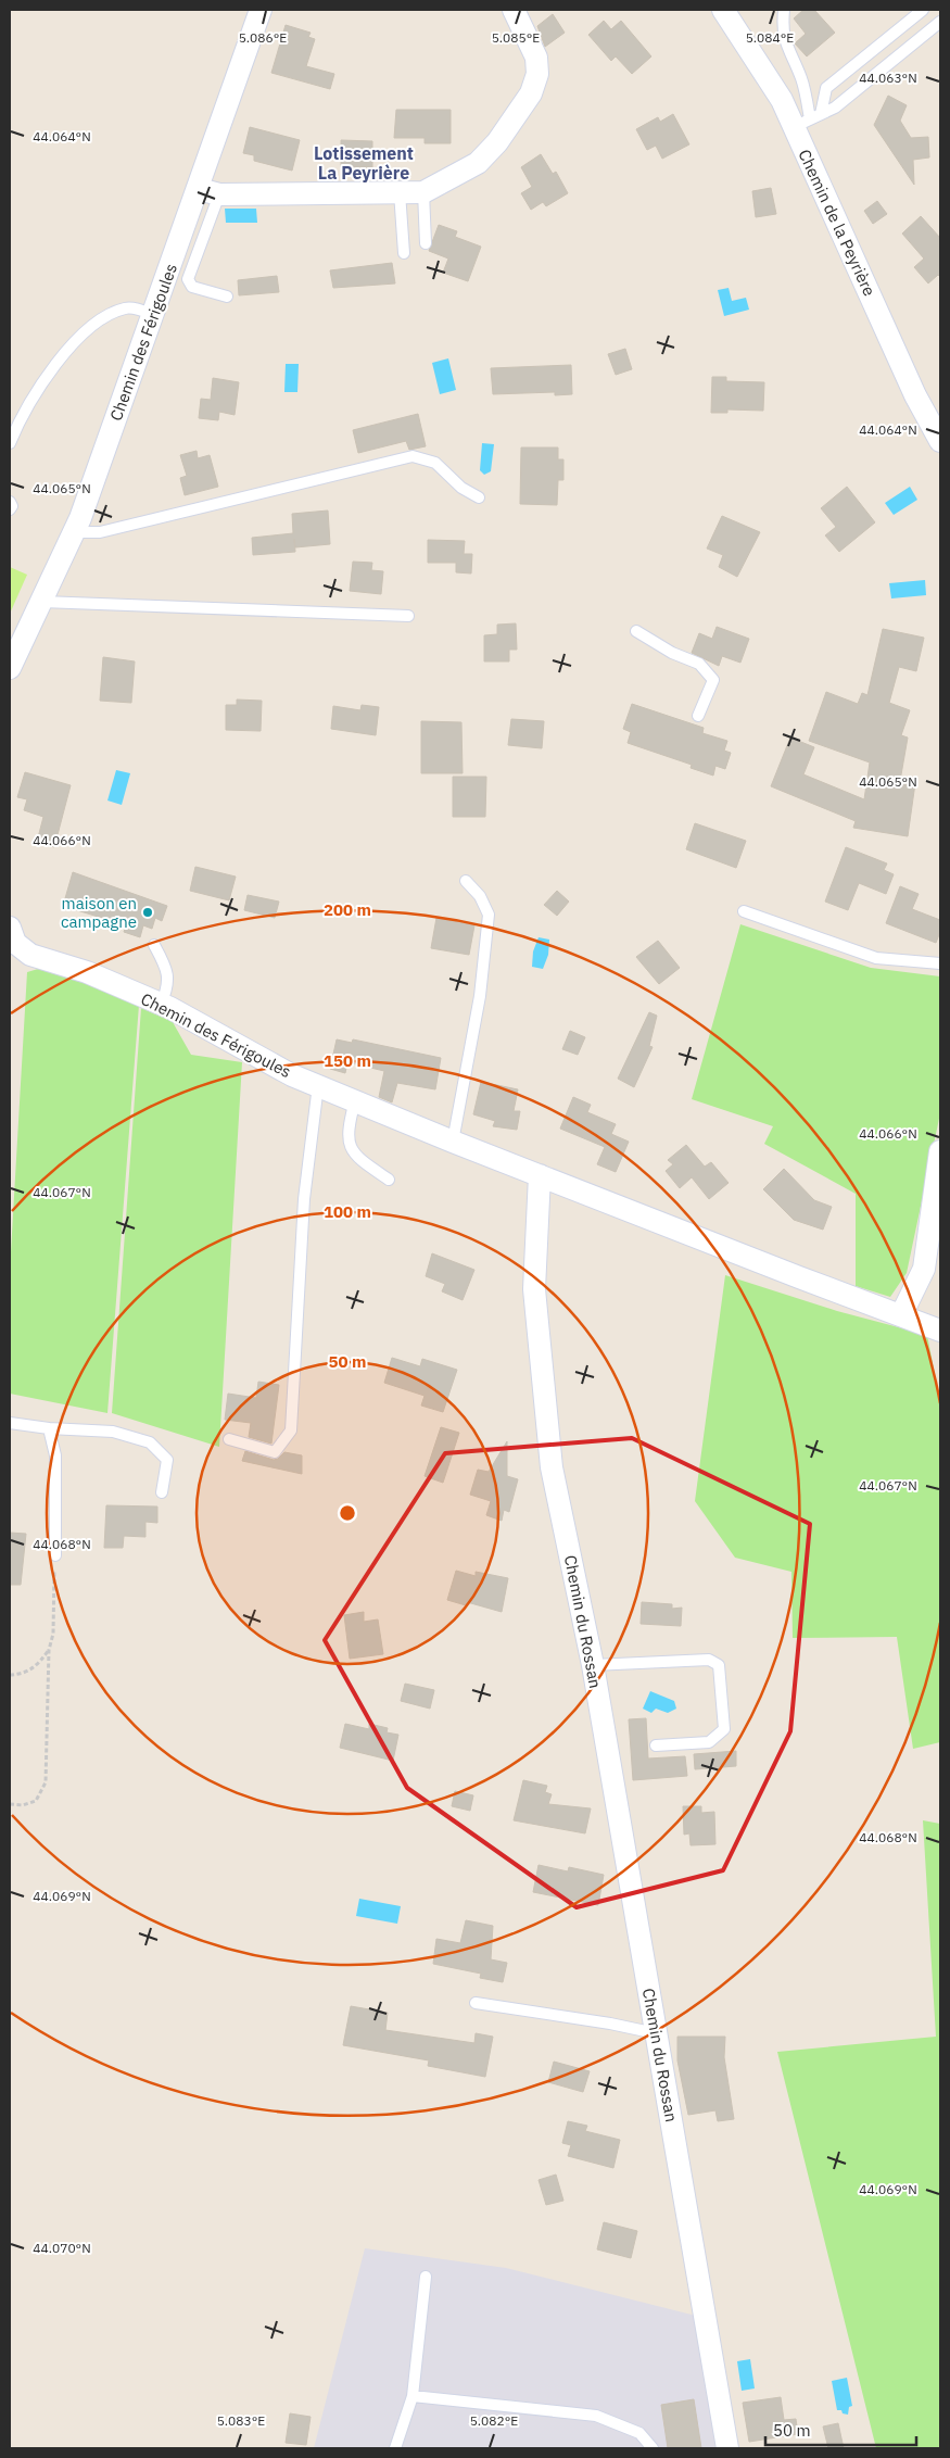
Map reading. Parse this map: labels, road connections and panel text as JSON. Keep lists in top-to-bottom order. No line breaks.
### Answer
{"streets":{"street":["Chemin de la Peyrière","Chemin des Férigoules","Chemin du Rossan"]},"crossings":[["Chemin des Férigoules","Chemin du Rossan"]],"districts":["Lotissement La Peyrière"],"places":["maison en campagne"],"scale_bar":"50 m","coordinates":["5.086°E","5.085°E","5.084°E","44.063°N","44.064°N","44.065°N","44.066°N","44.067°N","44.068°N","44.069°N","44.070°N","5.083°E","5.082°E"],"rings":["200 m","150 m","100 m","50 m"]}
